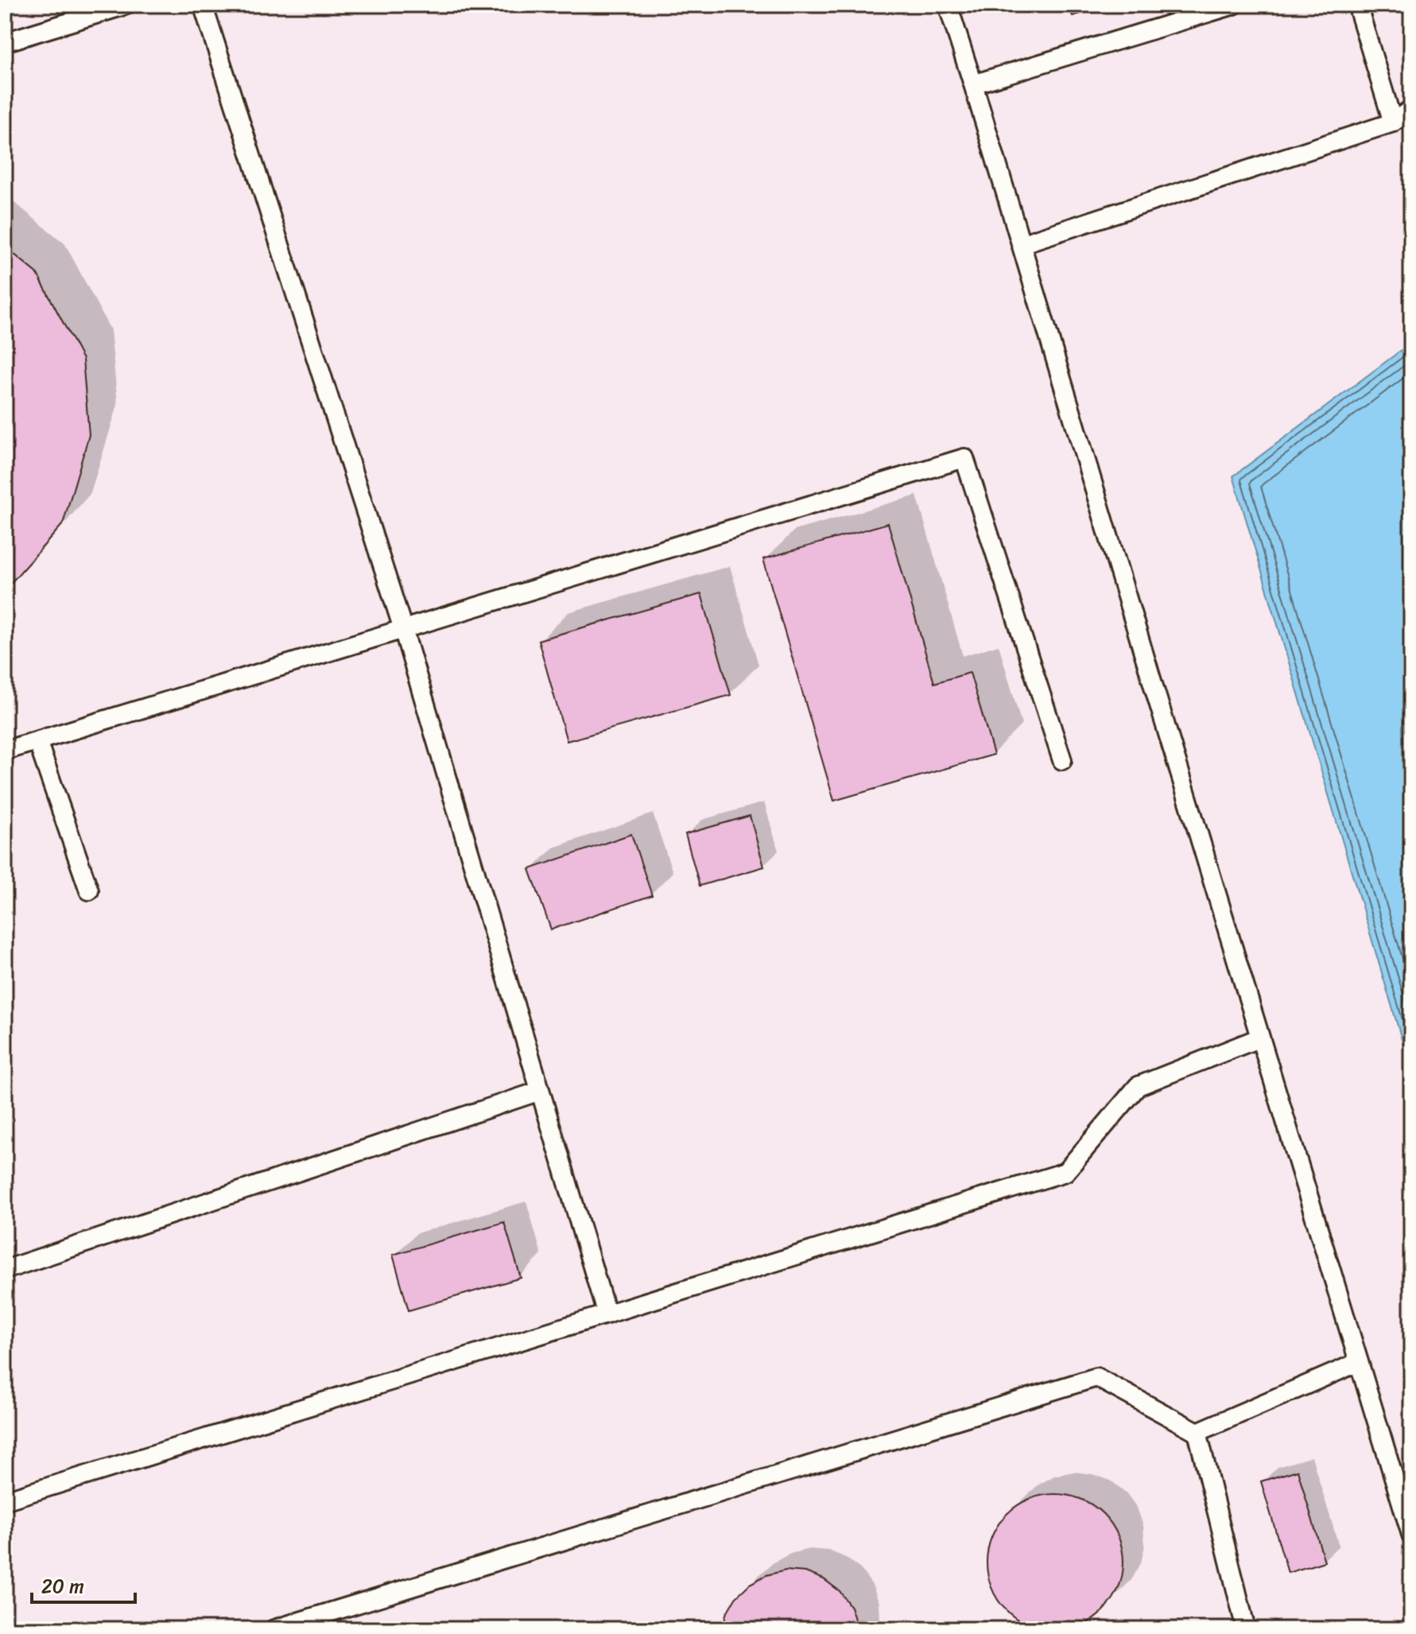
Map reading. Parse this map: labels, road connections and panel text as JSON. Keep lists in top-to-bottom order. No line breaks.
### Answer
{"scale_bar":"20 m"}
